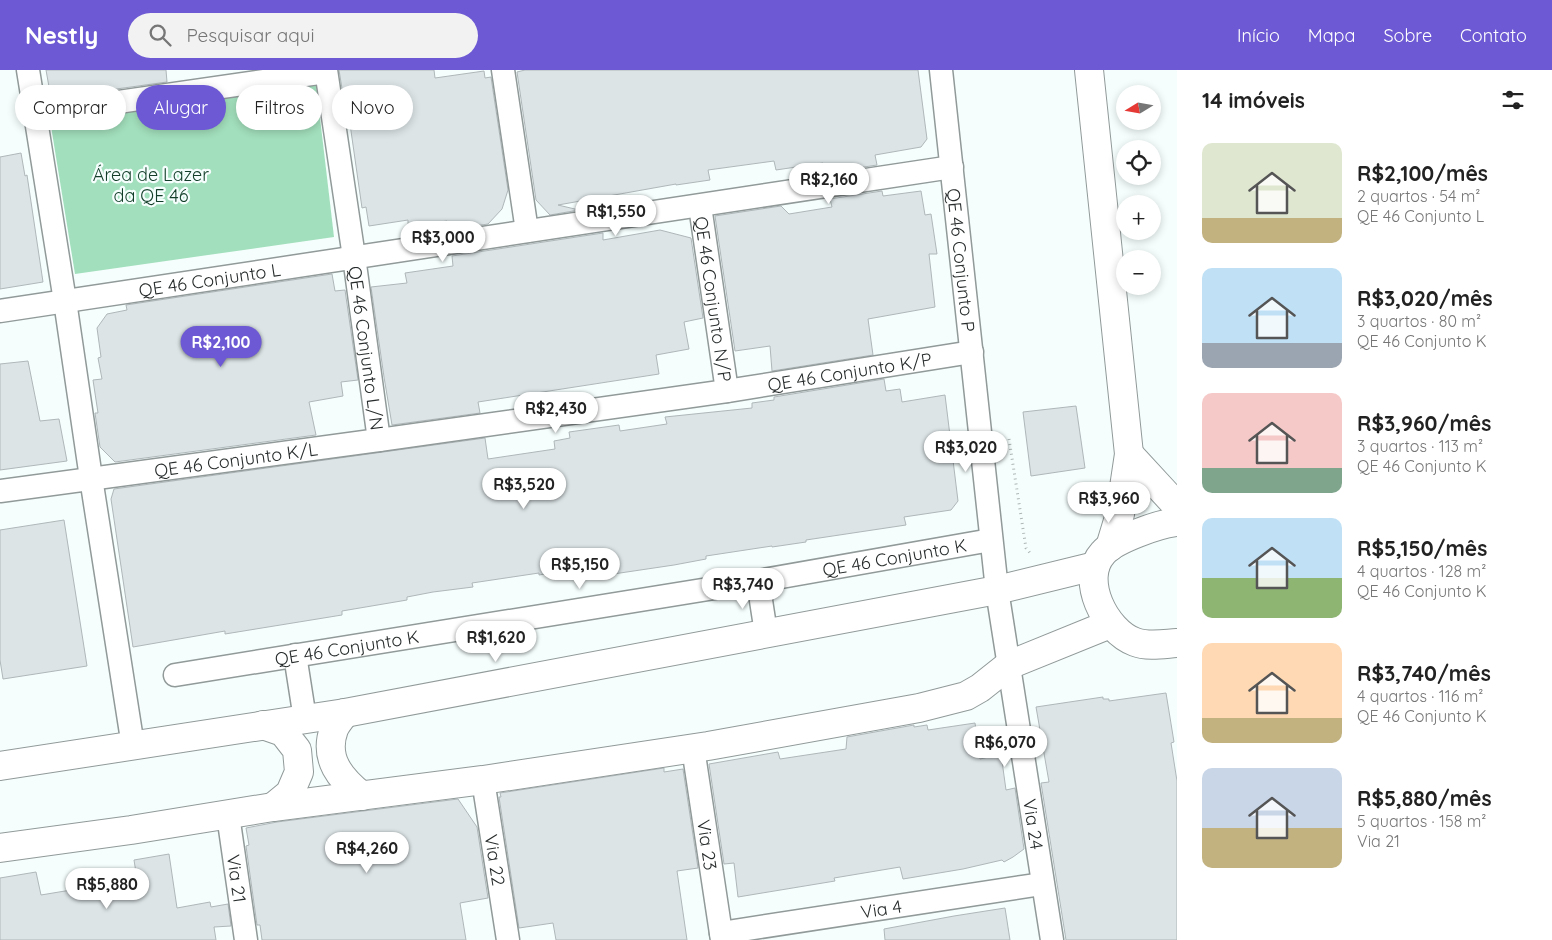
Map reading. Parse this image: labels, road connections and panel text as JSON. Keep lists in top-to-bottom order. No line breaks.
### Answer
{"streets":{"street":["QE 46 Conjunto P","QE 46 Conjunto L","QE 46 Conjunto N/P","QE 46 Conjunto L/N","QE 46 Conjunto K/P","QE 46 Conjunto K/L","QE 46 Conjunto K","Via 24","Via 23","Via 22","Via 21","Via 4"]},"crossings":[["QE 46 Conjunto P","QE 46 Conjunto L"],["QE 46 Conjunto P","QE 46 Conjunto K/P"],["QE 46 Conjunto P","QE 46 Conjunto K"],["QE 46 Conjunto L","QE 46 Conjunto N/P"],["QE 46 Conjunto L","QE 46 Conjunto L/N"],["QE 46 Conjunto N/P","QE 46 Conjunto K/P"],["QE 46 Conjunto L/N","QE 46 Conjunto K/P"],["QE 46 Conjunto L/N","QE 46 Conjunto K/L"],["QE 46 Conjunto K/P","QE 46 Conjunto K/L"],["QE 46 Conjunto K/P","QE 46 Conjunto K"],["QE 46 Conjunto K","Via 24"],["Via 24","Via 4"],["Via 23","Via 4"]],"parks":["Área de Lazer da QE 46"],"north":"left","page":{"header":"Nestly","search":"Pesquisar aqui","nav":["Início","Mapa","Sobre","Contato"],"heading":"14 imóveis","map_buttons":["+","−"],"chip":["Comprar","Alugar","Filtros","Novo"],"list":[{"name":"R$2,100/mês","note":"2 quartos · 54 m² · QE 46 Conjunto L"},{"name":"R$3,020/mês","note":"3 quartos · 80 m² · QE 46 Conjunto K"},{"name":"R$3,960/mês","note":"3 quartos · 113 m² · QE 46 Conjunto K"},{"name":"R$5,150/mês","note":"4 quartos · 128 m² · QE 46 Conjunto K"},{"name":"R$3,740/mês","note":"4 quartos · 116 m² · QE 46 Conjunto K"},{"name":"R$5,880/mês","note":"5 quartos · 158 m² · Via 21"}],"price":["R$2,160","R$1,550","R$3,000","R$2,100","R$2,430","R$3,020","R$3,520","R$3,960","R$5,150","R$3,740","R$1,620","R$6,070","R$4,260","R$5,880"]}}
